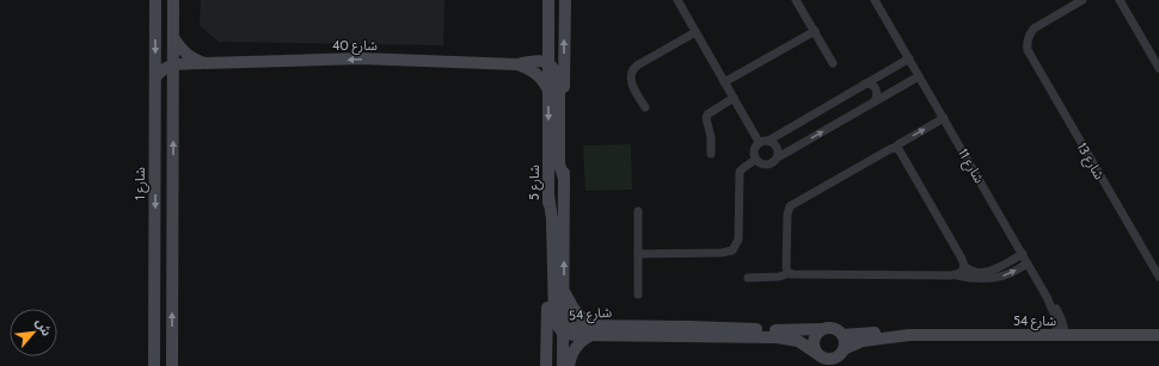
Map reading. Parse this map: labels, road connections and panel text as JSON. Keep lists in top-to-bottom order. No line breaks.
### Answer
{"streets":{"street":["شارع 40","شارع 13","شارع 11","شارع 5","شارع 1","شارع 54"]},"crossings":[["شارع 40","شارع 5"],["شارع 11","شارع 54"]],"one_way":["شارع 40"],"north":"top right"}
